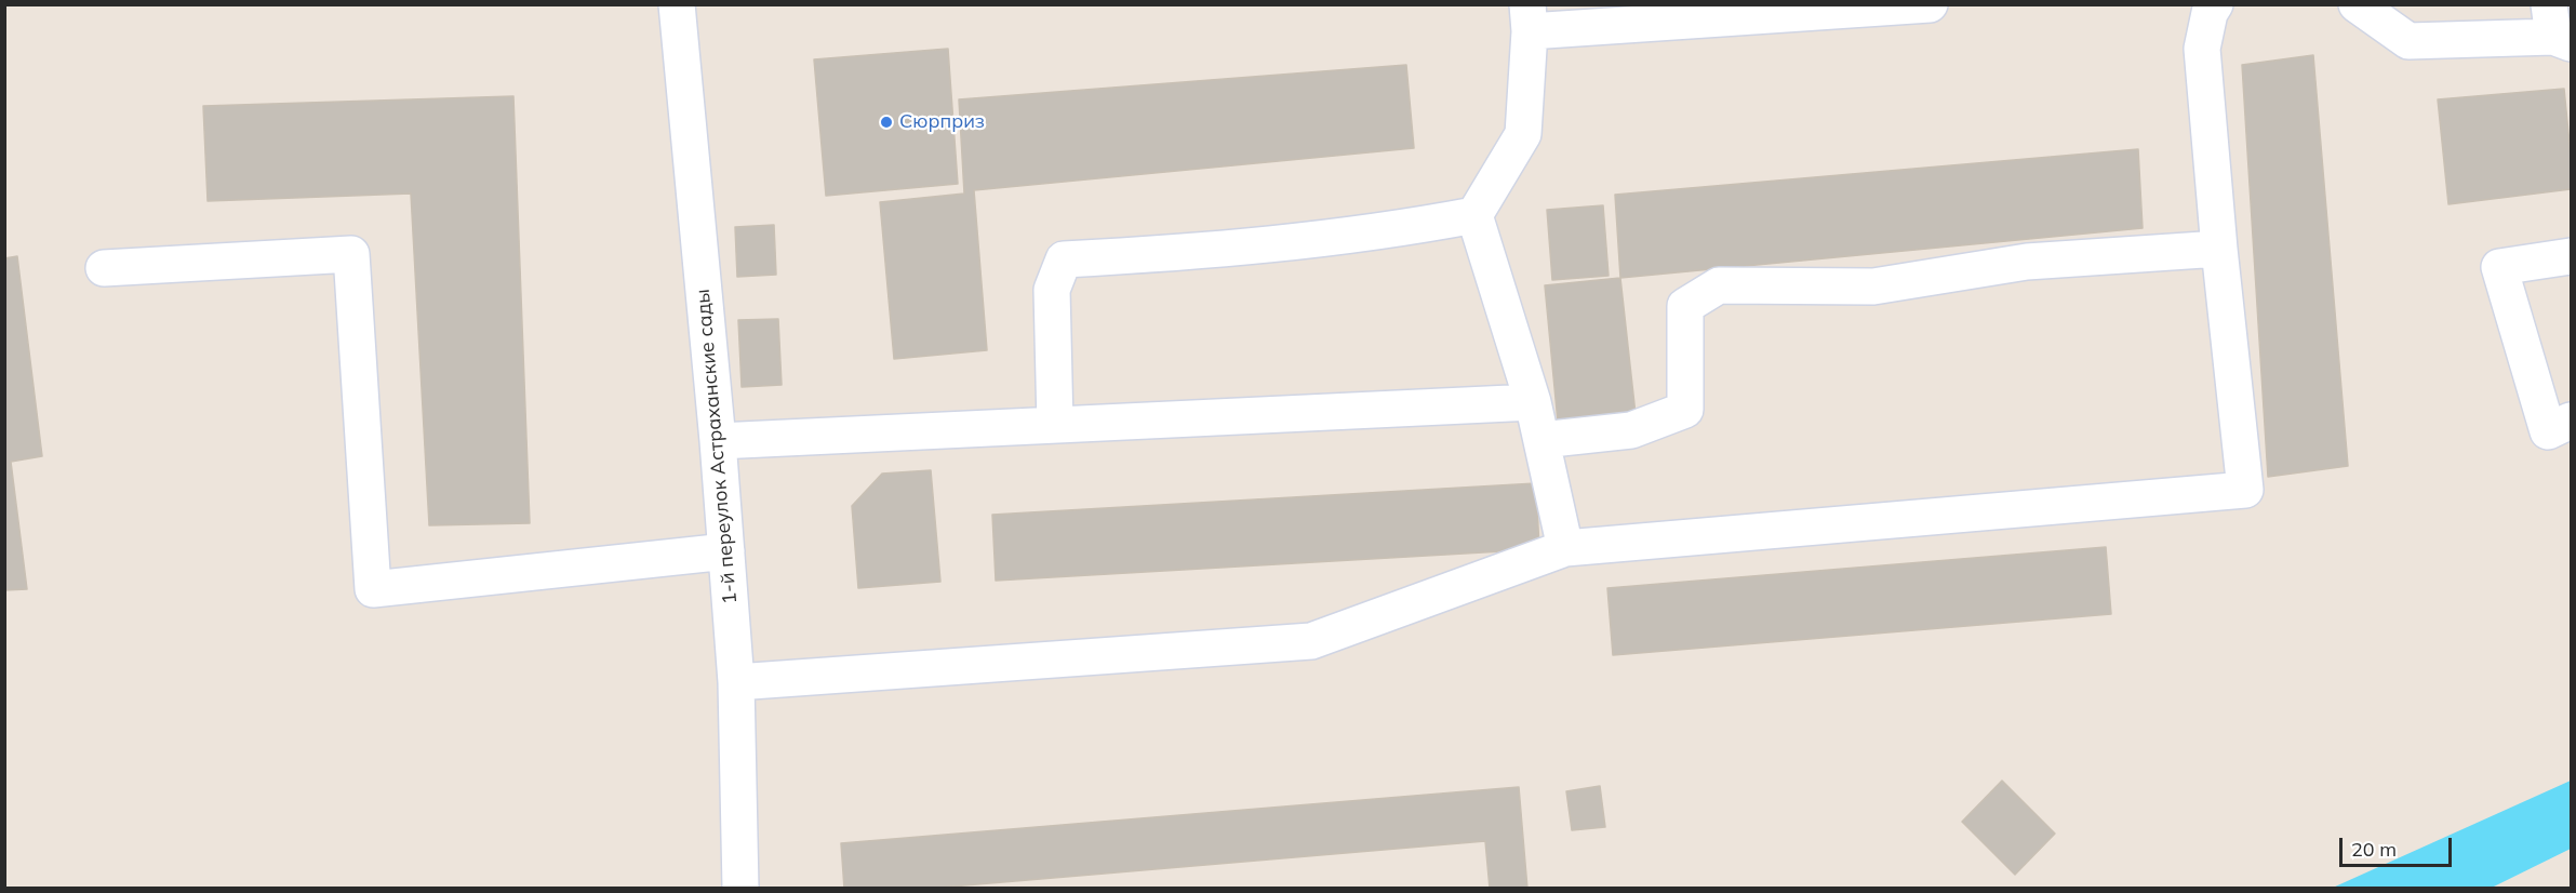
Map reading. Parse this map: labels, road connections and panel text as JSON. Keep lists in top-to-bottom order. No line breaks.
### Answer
{"streets":{"street":["1-й переулок Астраханские сады"]},"places":["Сюрприз"],"scale_bar":"20 m"}
